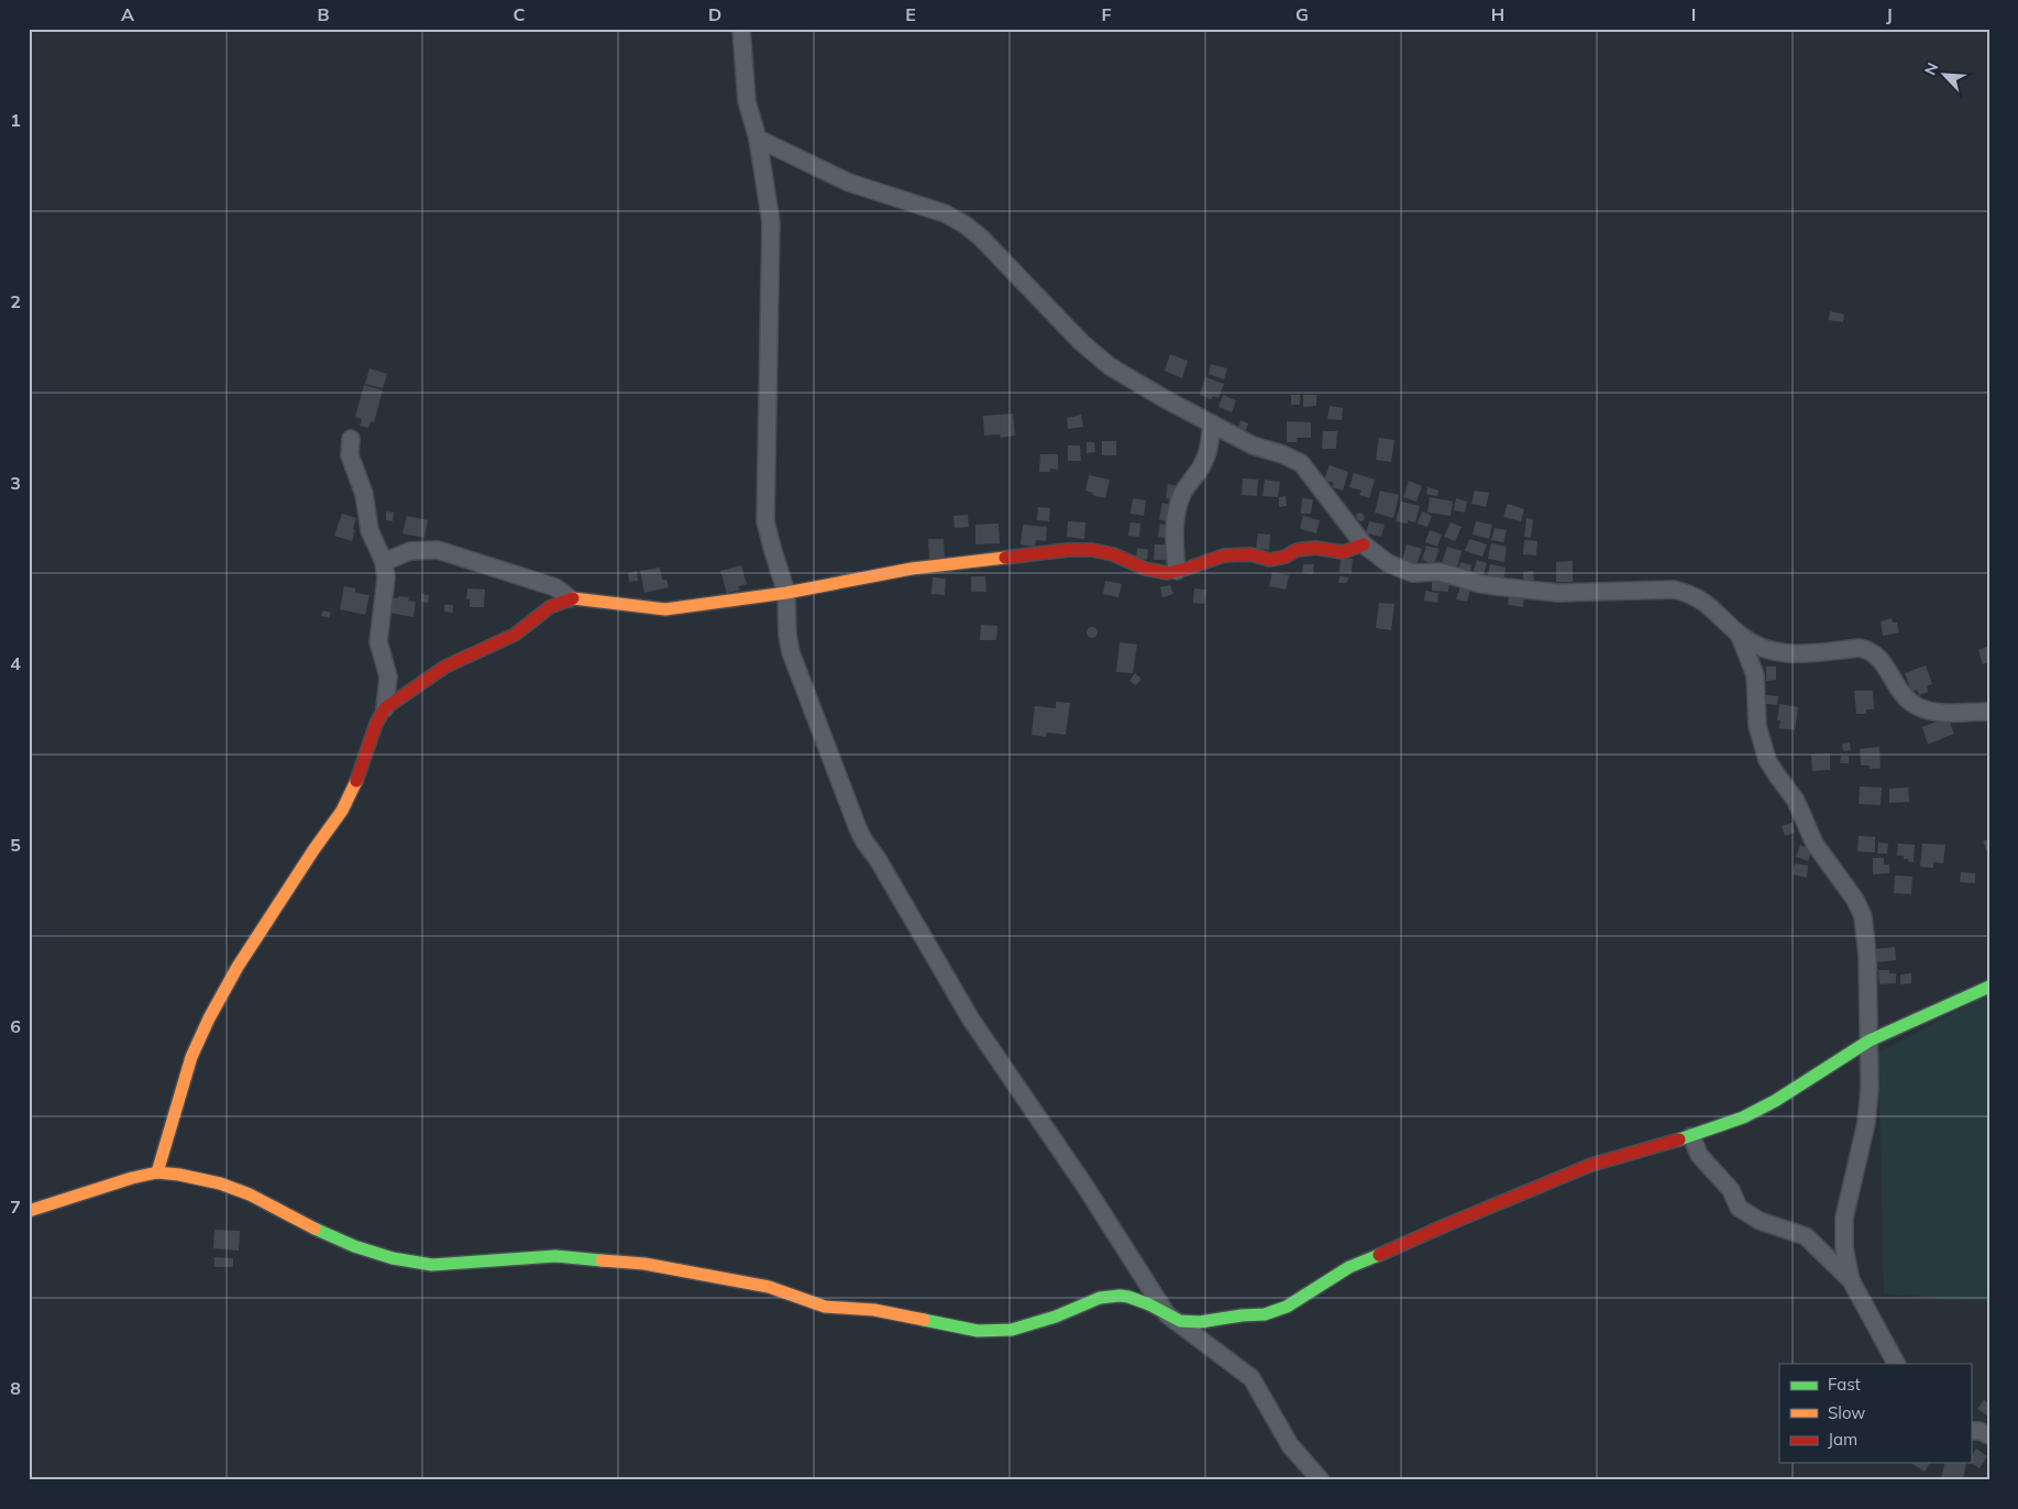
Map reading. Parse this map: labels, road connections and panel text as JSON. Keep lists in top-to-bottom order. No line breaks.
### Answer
{"legend":["Fast","Slow","Jam"],"north":"top left","grid":{"columns":["A","B","C","D","E","F","G","H","I","J"],"rows":["1","2","3","4","5","6","7","8"]}}
